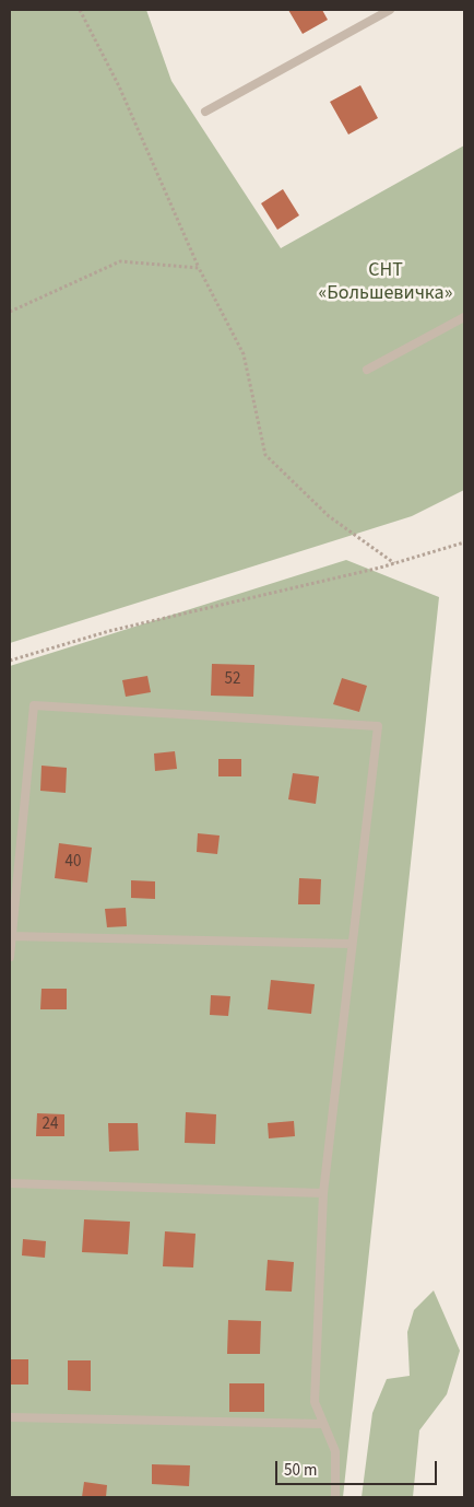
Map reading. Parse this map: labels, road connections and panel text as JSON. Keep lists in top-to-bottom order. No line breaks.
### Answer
{"parks":["СНТ «Большевичка»"],"house_numbers":["52","40","24"],"scale_bar":"50 m"}
